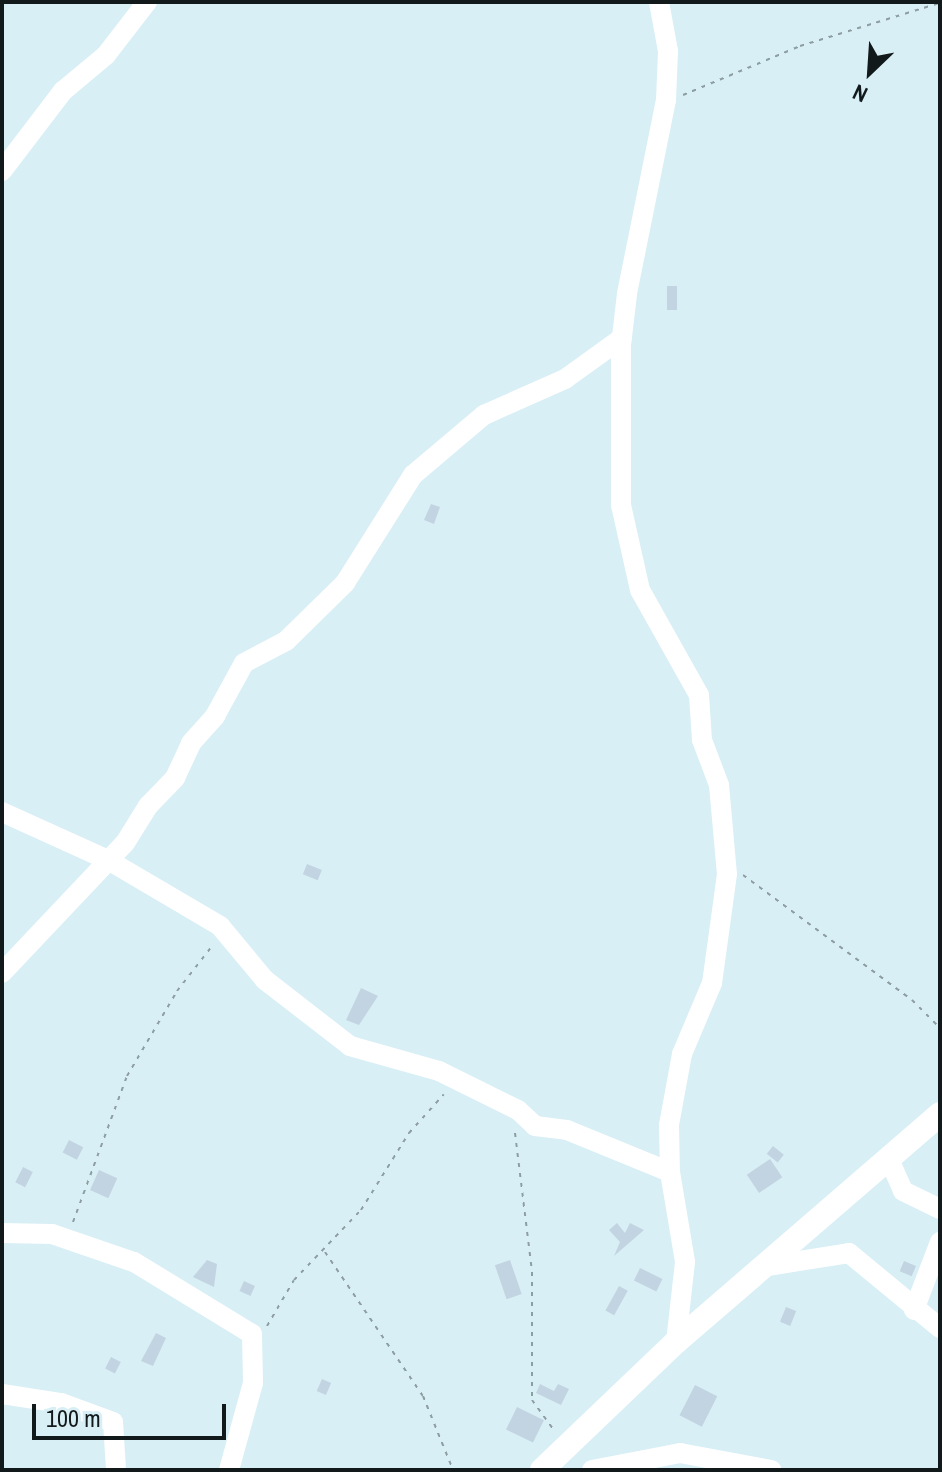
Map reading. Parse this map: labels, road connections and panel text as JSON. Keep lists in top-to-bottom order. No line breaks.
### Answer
{"scale_bar":"100 m","north":"bottom left"}
